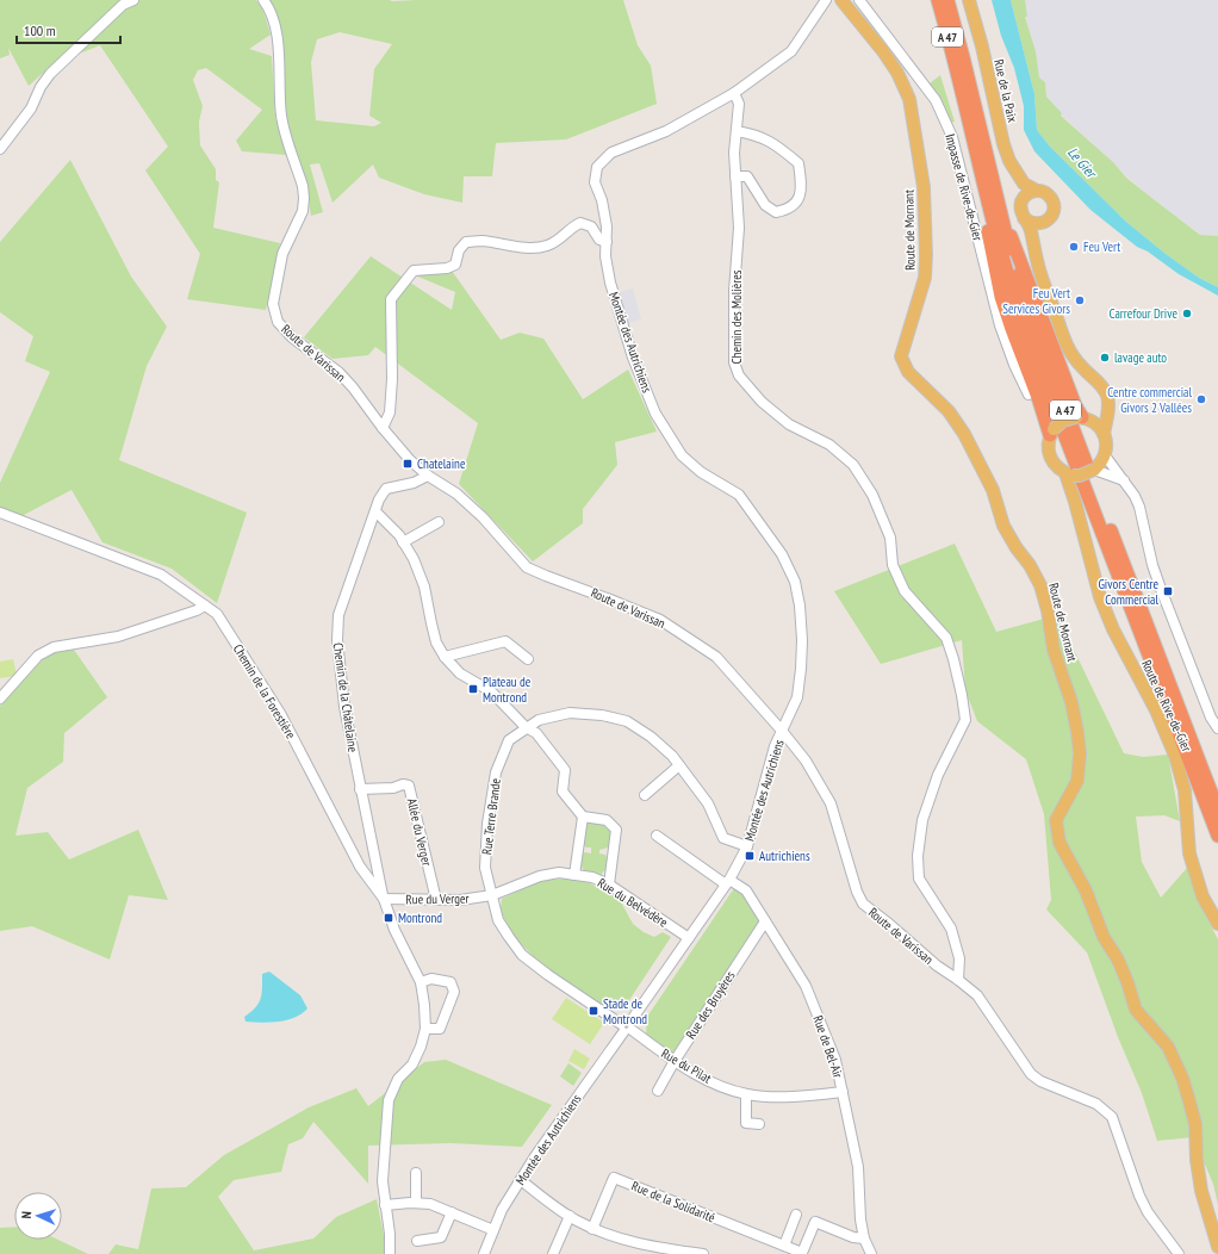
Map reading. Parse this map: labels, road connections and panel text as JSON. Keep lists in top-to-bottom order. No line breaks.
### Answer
{"streets":{"highway":["A 47"],"main road":["Rue de la Paix","Route de Mornant","Route de Rive-de-Gier"],"street":["Impasse de Rive-de-Gier","Chemin des Molières","Montée des Autrichiens","Route de Varissan","Chemin de la Forestière","Chemin de la Châtelaine","Rue Terre Brande","Allée du Verger","Rue du Verger","Rue du Belvédère","Rue des Bruyères","Rue de Bel-Air","Rue du Pilat","Rue de la Solidarité"]},"crossings":[["Chemin des Molières","Montée des Autrichiens"],["Chemin des Molières","Route de Varissan"],["Montée des Autrichiens","Route de Varissan"],["Montée des Autrichiens","Rue Terre Brande"],["Montée des Autrichiens","Rue du Belvédère"],["Montée des Autrichiens","Rue de Bel-Air"],["Montée des Autrichiens","Rue du Pilat"],["Route de Varissan","Chemin de la Châtelaine"],["Chemin de la Forestière","Chemin de la Châtelaine"],["Chemin de la Forestière","Rue du Verger"],["Chemin de la Châtelaine","Allée du Verger"],["Chemin de la Châtelaine","Rue du Verger"],["Rue Terre Brande","Rue du Verger"],["Rue Terre Brande","Rue du Belvédère"],["Rue Terre Brande","Rue du Pilat"],["Allée du Verger","Rue du Verger"],["Rue du Verger","Rue du Belvédère"],["Rue des Bruyères","Rue de Bel-Air"],["Rue des Bruyères","Rue du Pilat"],["Rue de Bel-Air","Rue du Pilat"]],"water":["Le Gier"],"places":{"other":["Feu Vert","Feu Vert Services Givors","Carrefour Drive","lavage auto","Centre commercial Givors 2 Vallées"],"transit":["Chatelaine","Givors Centre Commercial","Plateau de Montrond","Autrichiens","Montrond","Stade de Montrond"]},"scale_bar":"100 m","north":"left"}
